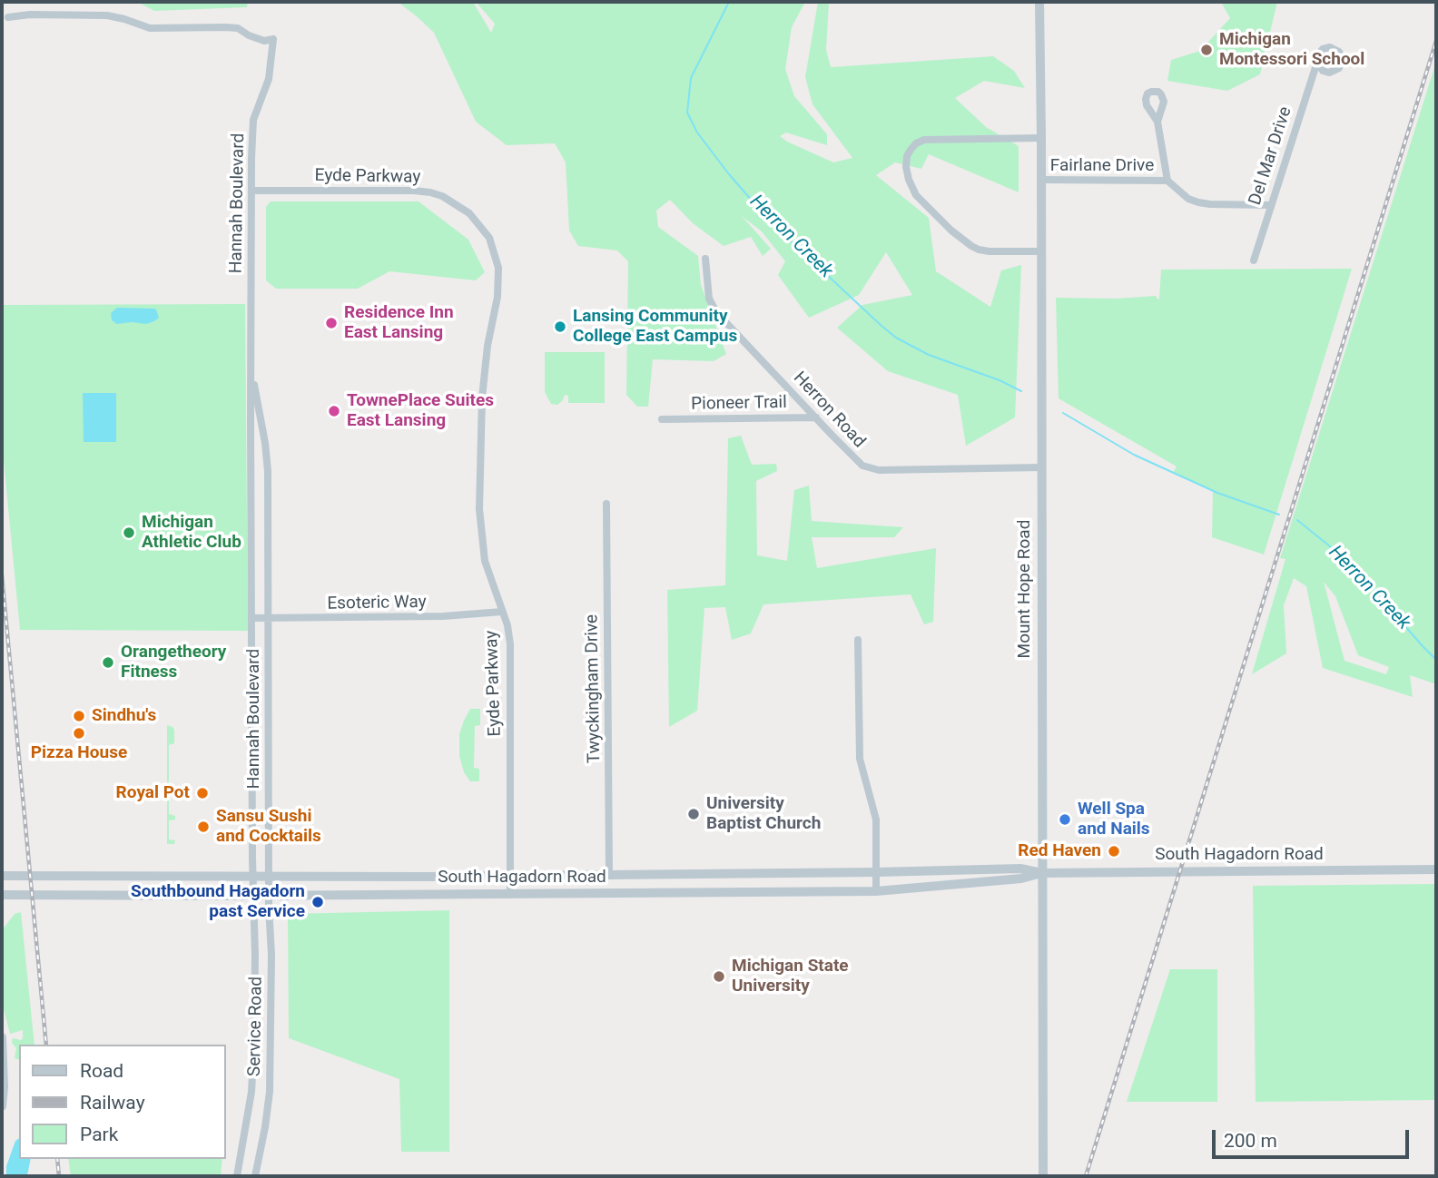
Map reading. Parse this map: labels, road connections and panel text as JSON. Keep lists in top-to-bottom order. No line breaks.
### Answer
{"streets":{"street":["Del Mar Drive","Fairlane Drive","Eyde Parkway","Hannah Boulevard","Pioneer Trail","Herron Road","Mount Hope Road","Esoteric Way","Twyckingham Drive","South Hagadorn Road","Service Road"]},"crossings":[["Del Mar Drive","Fairlane Drive"],["Fairlane Drive","Mount Hope Road"],["Eyde Parkway","Hannah Boulevard"],["Eyde Parkway","Esoteric Way"],["Eyde Parkway","South Hagadorn Road"],["Hannah Boulevard","Esoteric Way"],["Hannah Boulevard","South Hagadorn Road"],["Hannah Boulevard","Service Road"],["Pioneer Trail","Herron Road"],["Herron Road","Mount Hope Road"],["Mount Hope Road","South Hagadorn Road"],["Twyckingham Drive","South Hagadorn Road"],["South Hagadorn Road","Service Road"]],"water":["Herron Creek"],"places":["Michigan Montessori School","Residence Inn East Lansing","Lansing Community College East Campus","TownePlace Suites East Lansing","Michigan Athletic Club","Orangetheory Fitness","Sindhu's","Pizza House","Royal Pot","University Baptist Church","Well Spa and Nails","Sansu Sushi and Cocktails","Red Haven","Southbound Hagadorn past Service","Michigan State University"],"legend":["Road","Railway","Park"],"scale_bar":"200 m"}
